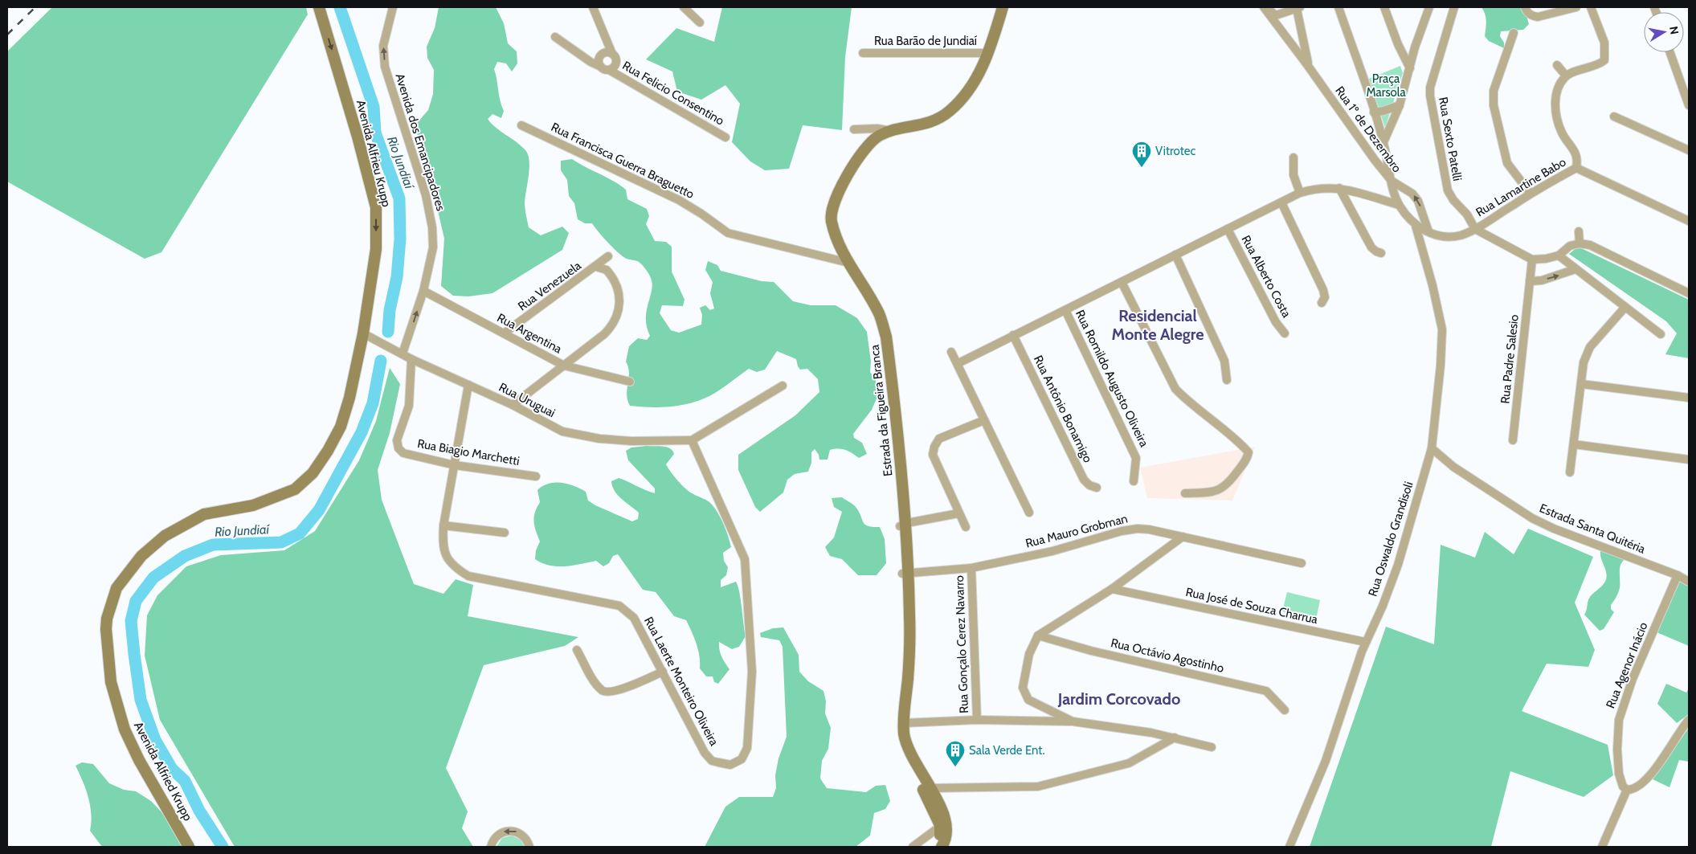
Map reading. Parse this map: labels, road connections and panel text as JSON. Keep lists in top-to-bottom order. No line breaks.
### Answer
{"streets":{"main road":["Avenida Alfrieu Krupp","Estrada da Figueira Branca","Avenida Alfried Krupp"],"street":["Rua Barão de Jundiaí","Rua Felicio Consentino","Rua 1º de Dezembro","Rua Sexto Patelli","Avenida dos Emancipadores","Rua Francisca Guerra Braguetto","Rua Lamartine Babo","Rua Alberto Costa","Rua Venezuela","Rua Argentina","Rua Padre Salesio","Rua Romildo Augusto Oliveira","Rua Uruguai","Rua Antônio Bonamigo","Rua Biagio Marchetti","Estrada Santa Quitéria","Rua Mauro Grobman","Rua Oswaldo Grandisoli","Rua José de Souza Charrua","Rua Gonçalo Cerez Navarro","Rua Octávio Agostinho","Rua Agenor Inácio","Rua Laerte Monteiro Oliveira"]},"crossings":[["Rua Barão de Jundiaí","Estrada da Figueira Branca"],["Rua 1º de Dezembro","Rua Sexto Patelli"],["Rua 1º de Dezembro","Rua Lamartine Babo"],["Rua 1º de Dezembro","Rua Oswaldo Grandisoli"],["Rua Sexto Patelli","Rua Lamartine Babo"],["Avenida dos Emancipadores","Rua Argentina"],["Avenida dos Emancipadores","Rua Uruguai"],["Avenida Alfrieu Krupp","Rua Uruguai"],["Avenida Alfrieu Krupp","Avenida Alfried Krupp"],["Rua Francisca Guerra Braguetto","Estrada da Figueira Branca"],["Rua Venezuela","Rua Argentina"],["Rua Uruguai","Rua Biagio Marchetti"],["Rua Uruguai","Rua Laerte Monteiro Oliveira"],["Rua Uruguai","Avenida Alfried Krupp"],["Estrada da Figueira Branca","Rua Mauro Grobman"],["Rua Biagio Marchetti","Rua Laerte Monteiro Oliveira"],["Estrada Santa Quitéria","Rua Oswaldo Grandisoli"],["Estrada Santa Quitéria","Rua Agenor Inácio"],["Rua Mauro Grobman","Rua Gonçalo Cerez Navarro"],["Rua Oswaldo Grandisoli","Rua José de Souza Charrua"]],"one_way":["Avenida dos Emancipadores","Avenida Alfrieu Krupp"],"districts":["Residencial Monte Alegre","Jardim Corcovado"],"water":["Rio Jundiaí"],"parks":["Praça Marsola"],"places":{"building":["Vitrotec","Sala Verde Ent."]},"north":"right"}
